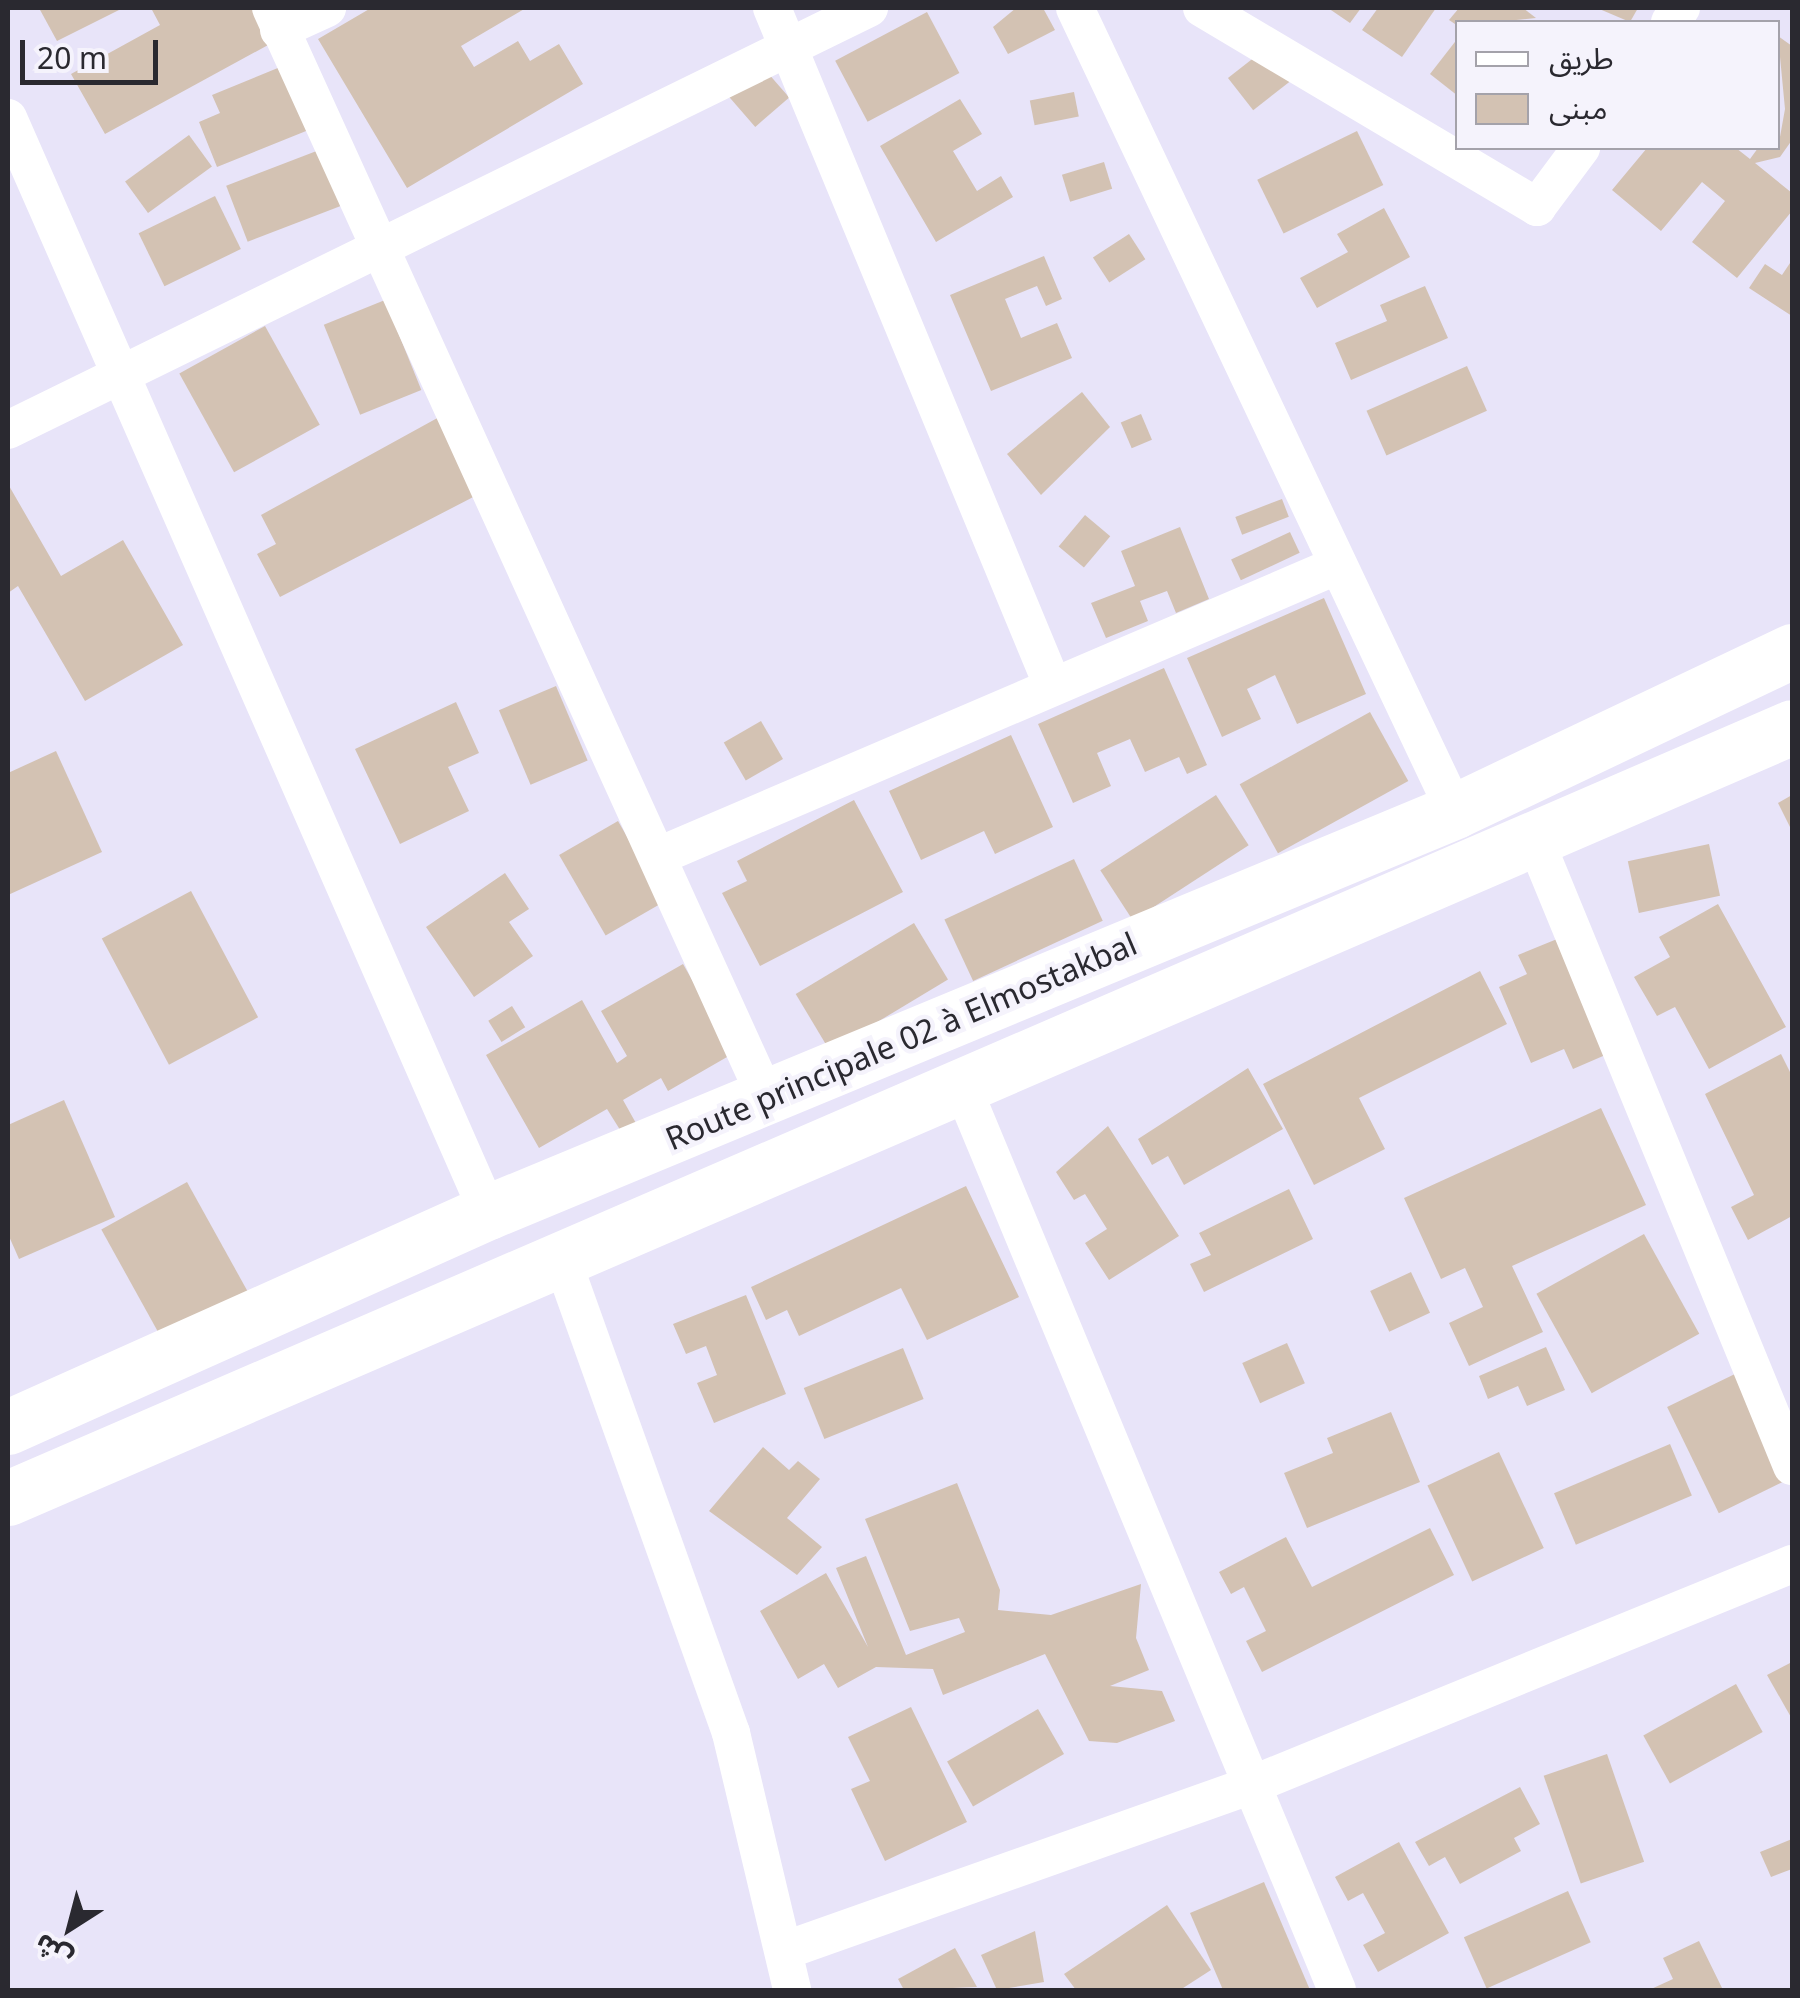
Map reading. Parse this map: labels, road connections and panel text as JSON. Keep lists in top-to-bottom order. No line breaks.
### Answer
{"streets":{"main road":["Route principale 02 à Elmostakbal"]},"legend":["طريق","مبنى"],"scale_bar":"20 m","north":"bottom left"}
